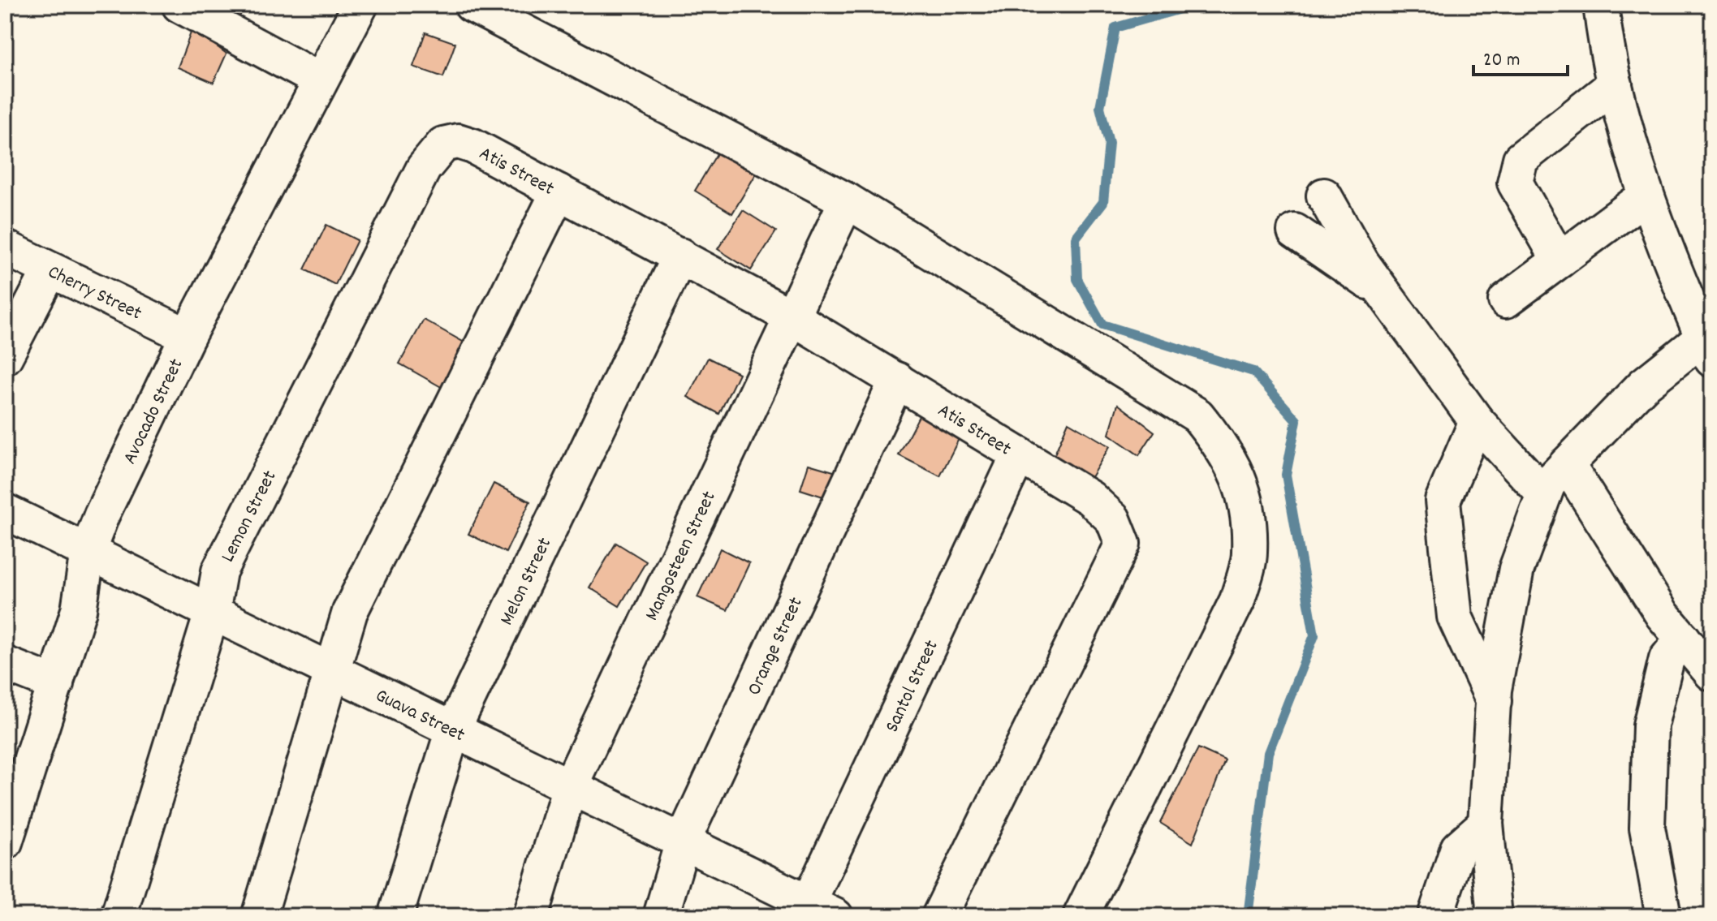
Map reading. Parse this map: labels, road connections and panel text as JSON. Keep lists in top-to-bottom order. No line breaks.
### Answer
{"streets":{"street":["Atis Street","Cherry Street","Avocado Street","Lemon Street","Mangosteen Street","Melon Street","Orange Street","Santol Street","Guava Street"]},"crossings":[["Atis Street","Lemon Street"],["Atis Street","Mangosteen Street"],["Atis Street","Melon Street"],["Atis Street","Orange Street"],["Atis Street","Santol Street"],["Cherry Street","Avocado Street"],["Avocado Street","Guava Street"],["Lemon Street","Guava Street"],["Mangosteen Street","Guava Street"],["Melon Street","Guava Street"],["Orange Street","Guava Street"],["Santol Street","Guava Street"]],"scale_bar":"20 m"}
